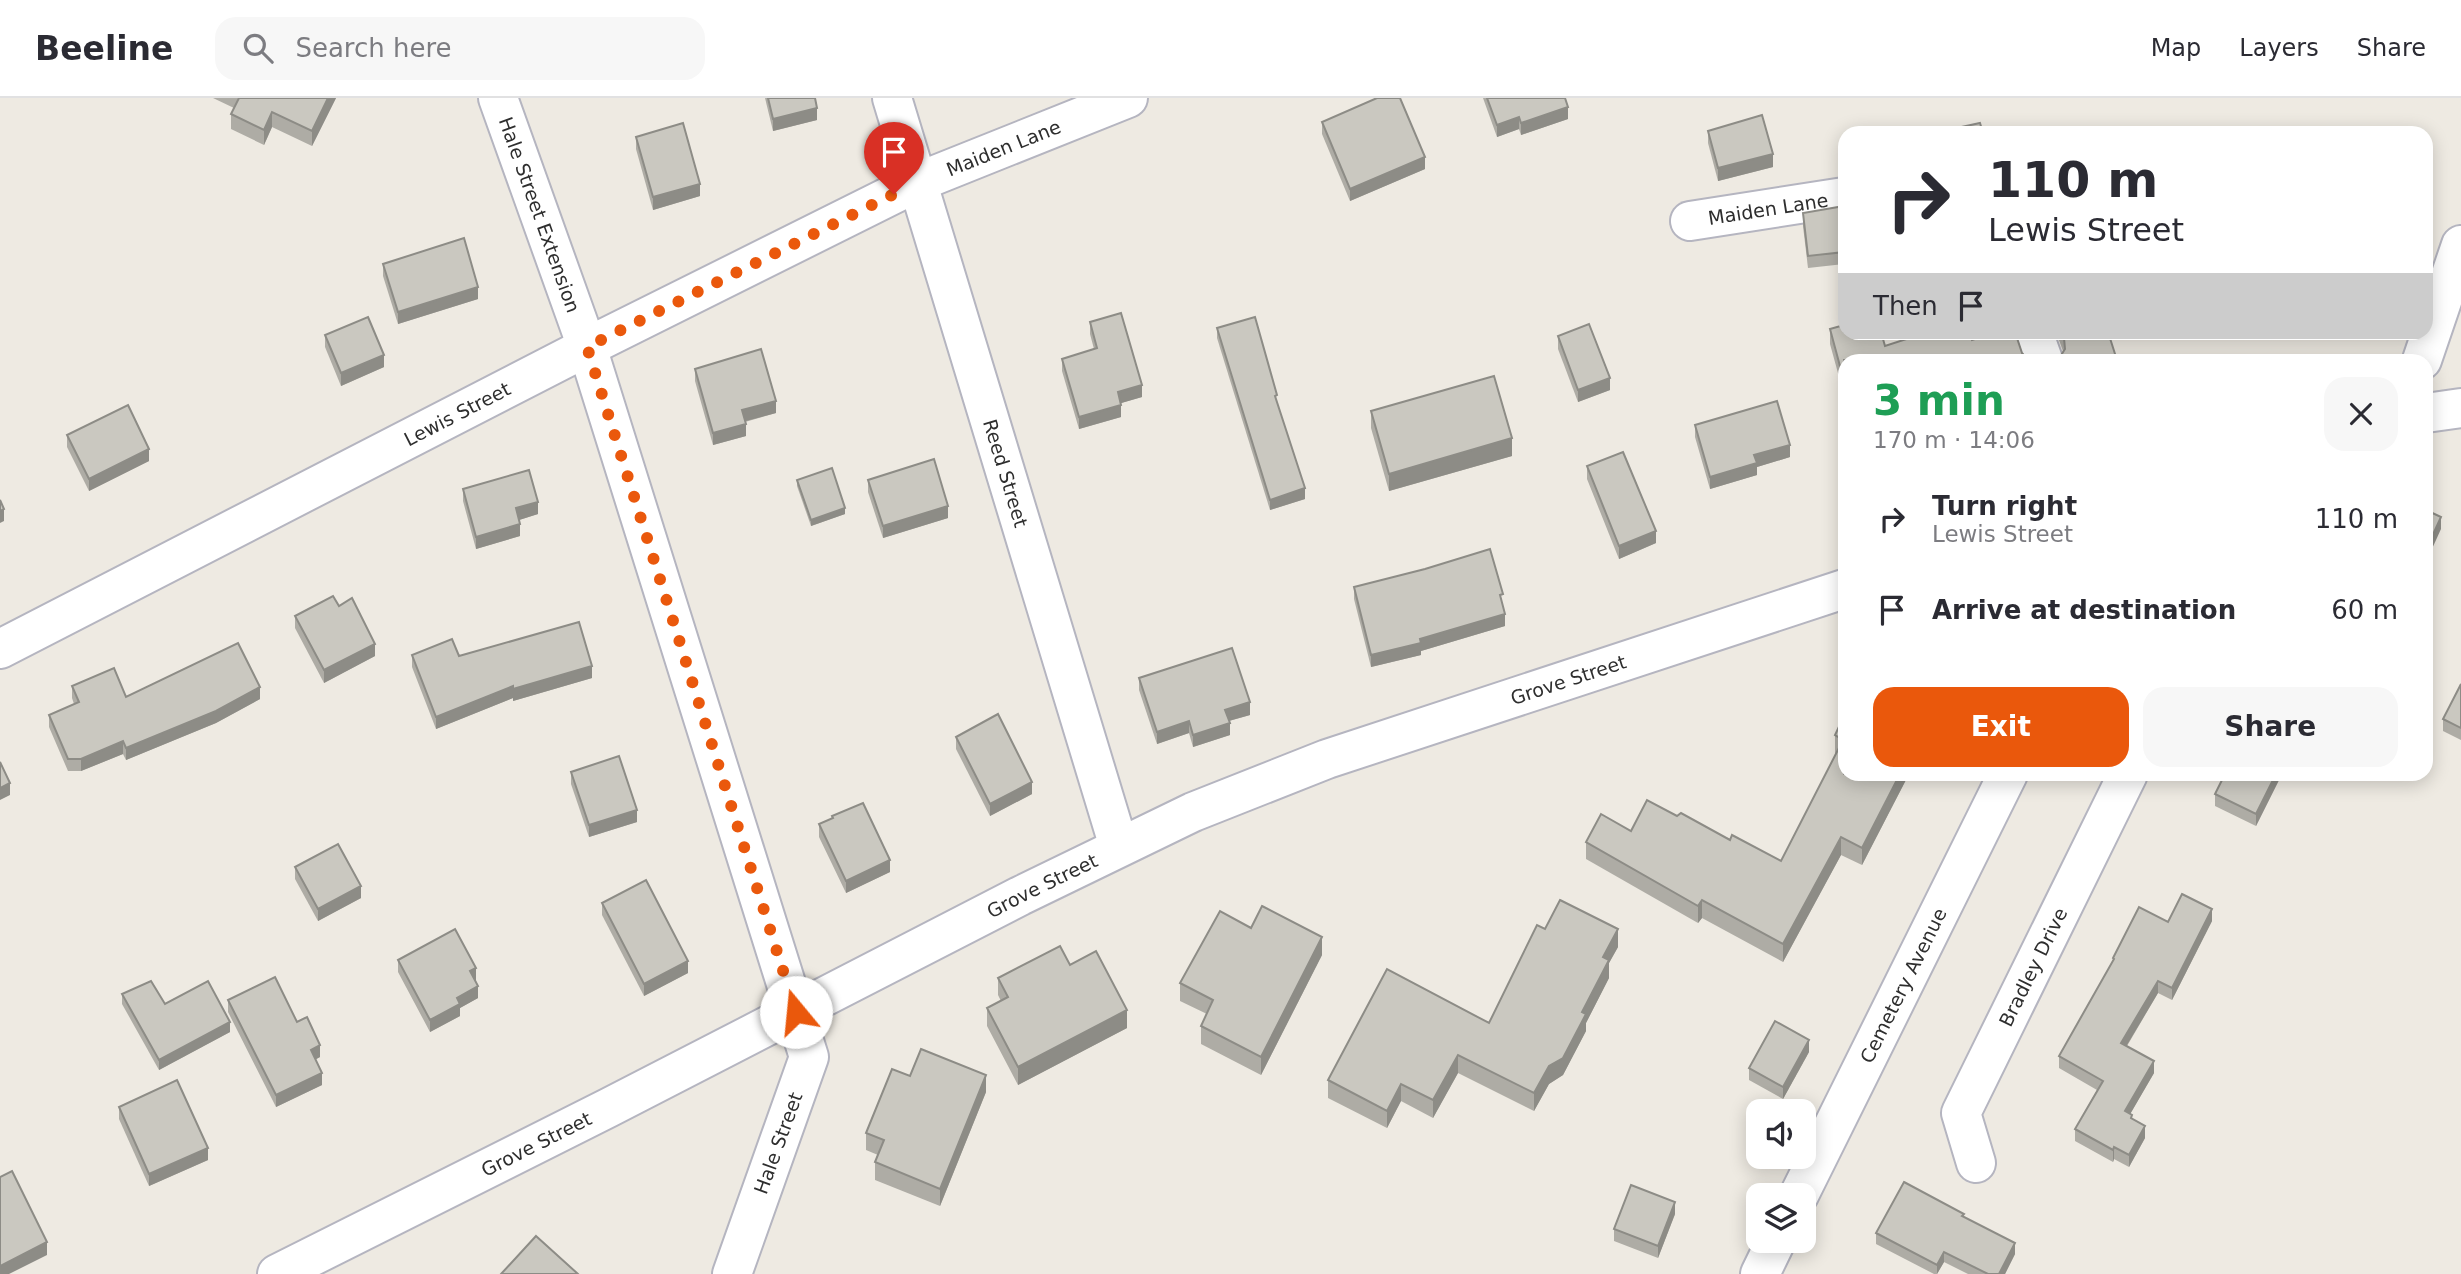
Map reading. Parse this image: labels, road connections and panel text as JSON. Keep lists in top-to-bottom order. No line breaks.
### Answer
{"streets":{"street":["Maiden Lane","Hale Street Extension","Lewis Street","Reed Street","Grove Street","Bradley Drive","Cemetery Avenue","Hale Street"]},"crossings":[["Maiden Lane","Lewis Street"],["Maiden Lane","Reed Street"],["Hale Street Extension","Lewis Street"],["Hale Street Extension","Grove Street"],["Hale Street Extension","Hale Street"],["Lewis Street","Reed Street"],["Reed Street","Grove Street"],["Grove Street","Hale Street"]],"page":{"header":"Beeline","search":"Search here","nav":["Map","Layers","Share"],"turn":["110 m","Lewis Street"],"then":"Then","heading":["3 min","170 m · 14:06"],"list":[{"name":"Turn right","note":"Lewis Street","value":"110 m"},{"name":"Arrive at destination","value":"60 m"}],"buttons":["Exit","Share"]}}
